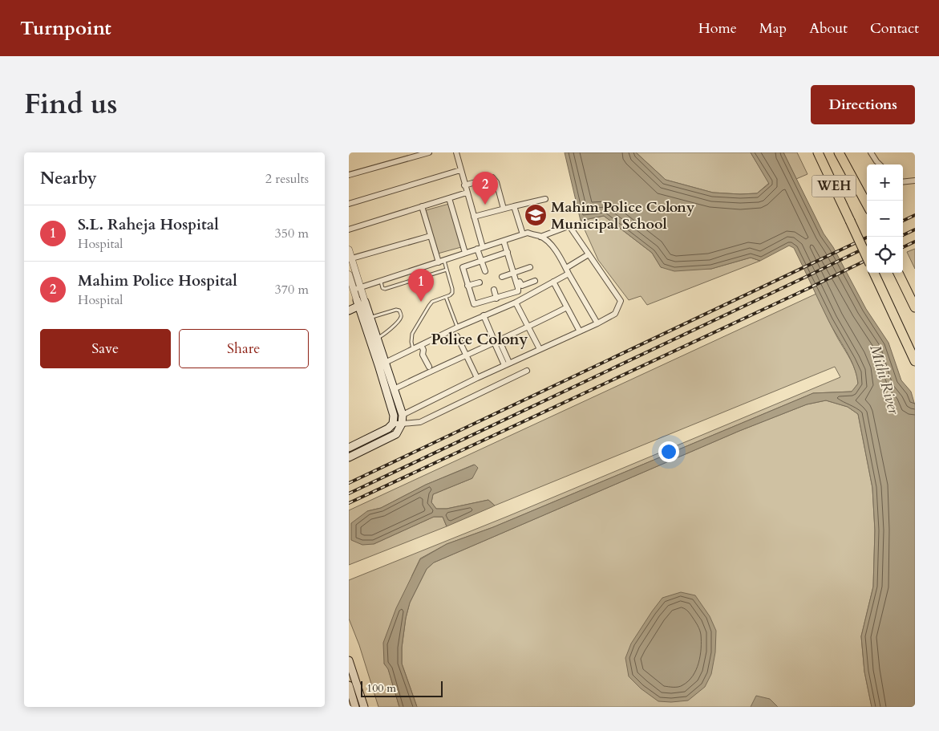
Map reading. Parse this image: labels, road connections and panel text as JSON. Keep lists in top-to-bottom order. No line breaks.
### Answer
{"streets":{"highway":["WEH"]},"districts":["Police Colony"],"water":["Mithi River"],"places":{"school or university":["Mahim Police Colony Municipal School"]},"scale_bar":"100 m","page":{"header":"Turnpoint","nav":["Home","Map","About","Contact"],"title":"Find us","buttons":["Directions",["Save","Share"]],"heading":["Nearby","2 results"],"map_buttons":["+","−"],"pins":["2","1"],"list":[{"mark":"1","name":"S.L. Raheja Hospital","note":"Hospital","value":"350 m"},{"mark":"2","name":"Mahim Police Hospital","note":"Hospital","value":"370 m"}],"scale":"100 m"}}
